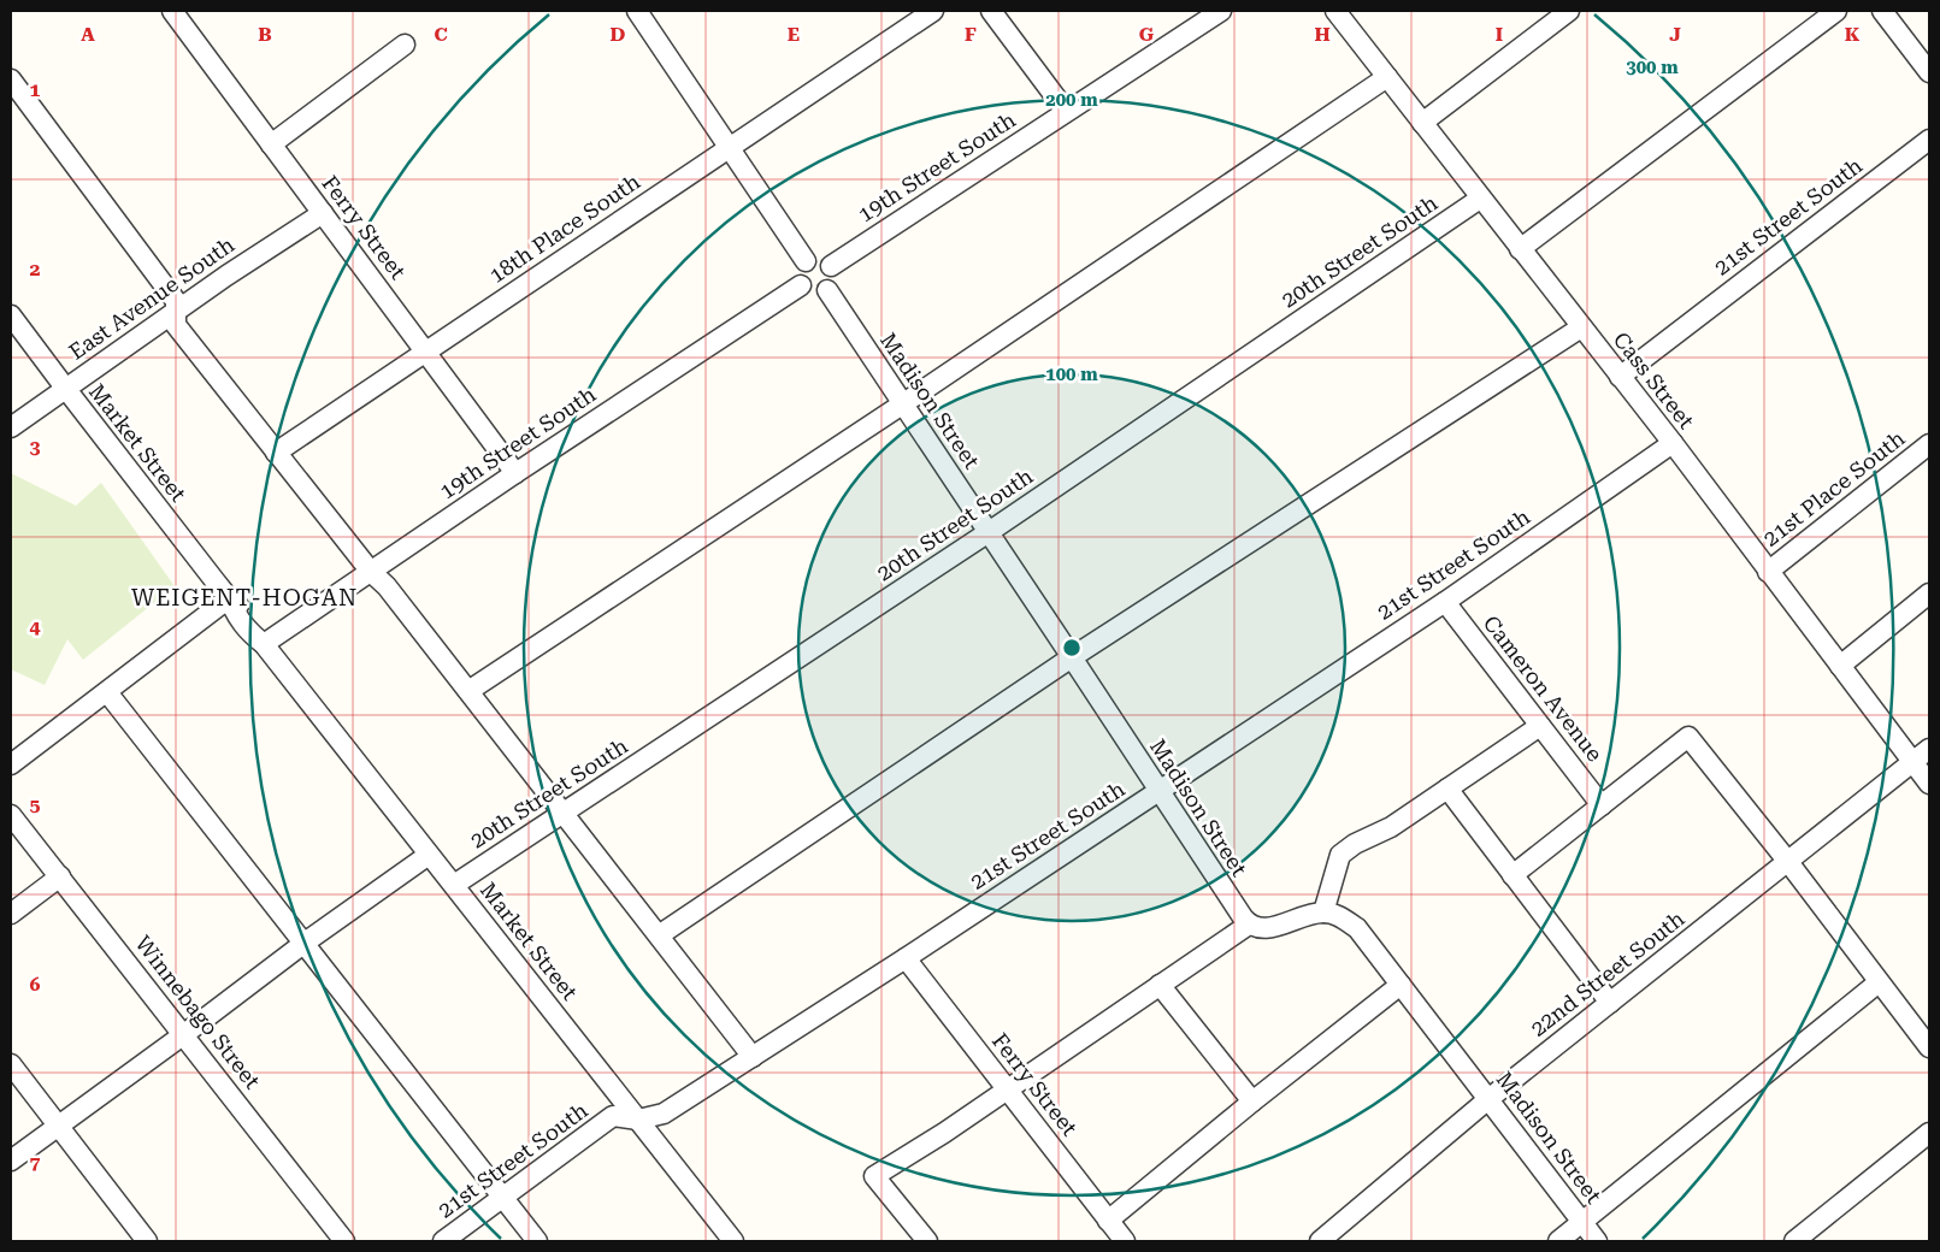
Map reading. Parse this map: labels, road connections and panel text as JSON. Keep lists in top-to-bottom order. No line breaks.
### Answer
{"streets":{"street":["19th Street South","21st Street South","Ferry Street","18th Place South","20th Street South","East Avenue South","Cass Street","Madison Street","Market Street","21st Place South","Cameron Avenue","22nd Street South","Winnebago Street"]},"crossings":[["19th Street South","Ferry Street"],["19th Street South","Madison Street"],["19th Street South","Market Street"],["21st Street South","Ferry Street"],["21st Street South","Cass Street"],["21st Street South","Madison Street"],["21st Street South","Market Street"],["21st Street South","Cameron Avenue"],["Ferry Street","18th Place South"],["Ferry Street","East Avenue South"],["20th Street South","Cass Street"],["20th Street South","Madison Street"],["20th Street South","Market Street"],["East Avenue South","Market Street"],["Cass Street","21st Place South"],["Cass Street","22nd Street South"],["Madison Street","22nd Street South"]],"districts":["WEIGENT-HOGAN"],"grid":{"columns":["A","B","C","D","E","F","G","H","I","J","K"],"rows":["1","2","3","4","5","6","7"]},"rings":["300 m","200 m","100 m"]}
